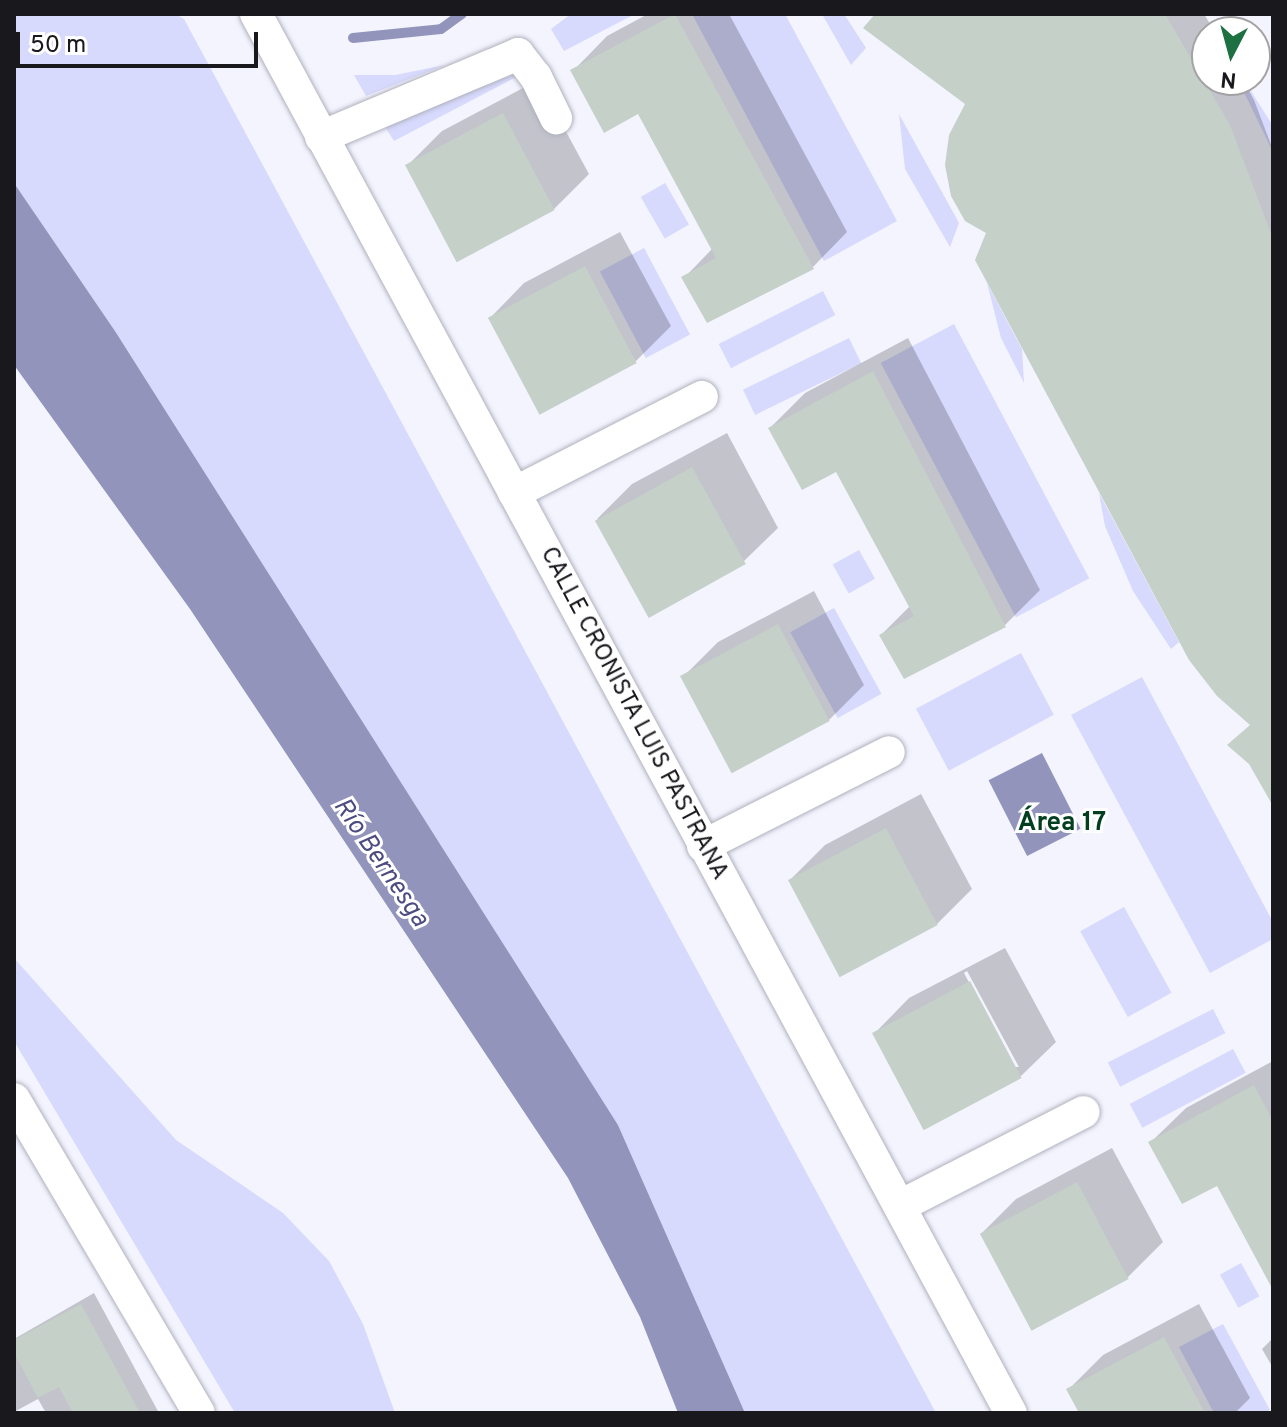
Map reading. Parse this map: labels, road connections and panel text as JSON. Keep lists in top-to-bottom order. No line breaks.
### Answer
{"streets":{"street":["CALLE CRONISTA LUIS PASTRANA"]},"districts":["Área 17"],"water":["Río Bernesga"],"scale_bar":"50 m","north":"bottom"}
